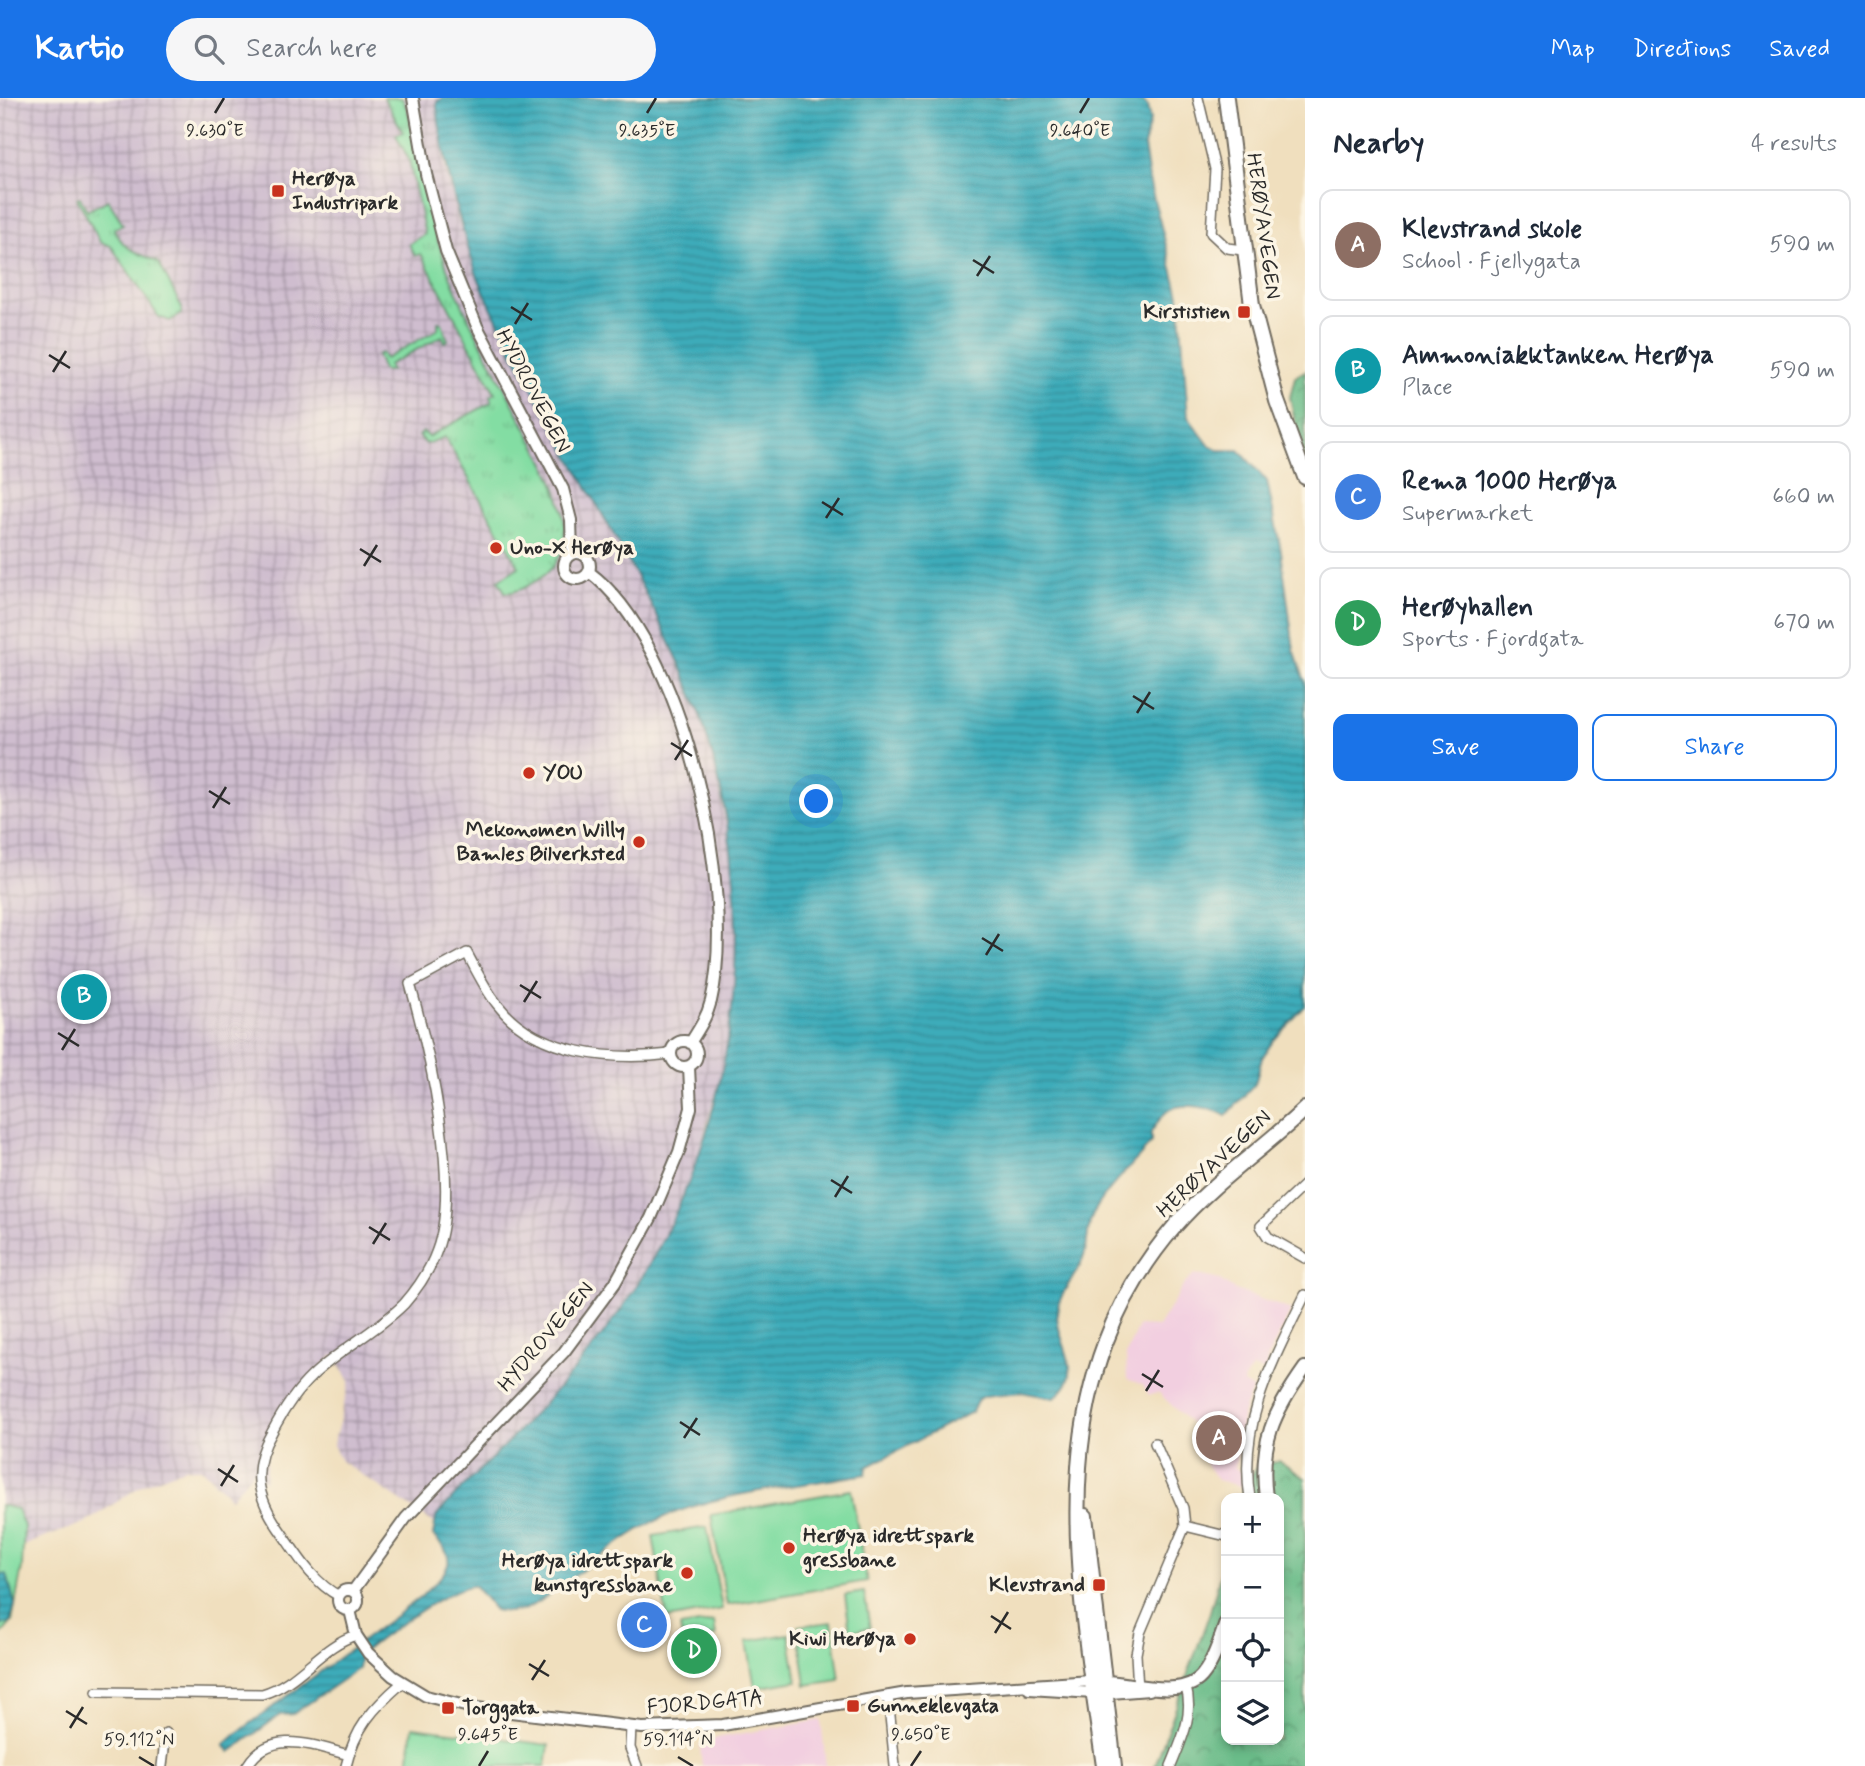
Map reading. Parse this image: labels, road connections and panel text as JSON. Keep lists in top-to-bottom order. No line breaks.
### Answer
{"streets":{"highway":["HERØYAVEGEN"],"street":["HYDROVEGEN","FJORDGATA"]},"crossings":[["HERØYAVEGEN","FJORDGATA"]],"places":{"transit":["Herøya Industripark","Kirstistien","Klevstrand","Gunneklevgata","Torggata"],"other":["Uno-X Herøya","YOU","Mekonomen Willy Bamles Bilverksted","Herøya idrettspark gressbane","Herøya idrettspark kunstgressbane","Kiwi Herøya"]},"page":{"header":"Kartio","search":"Search here","nav":["Map","Directions","Saved"],"heading":["Nearby","4 results"],"list":[{"mark":"A","name":"Klevstrand skole","note":"School · Fjellygata","value":"590 m"},{"mark":"B","name":"Ammoniakktanken Herøya","note":"Place","value":"590 m"},{"mark":"C","name":"Rema 1000 Herøya","note":"Supermarket","value":"660 m"},{"mark":"D","name":"Herøyhallen","note":"Sports · Fjordgata","value":"670 m"}],"buttons":["Save","Share"],"pins":["B","A","C","D"],"map_buttons":["+","−"]},"coordinates":["9.630°E","9.635°E","9.640°E","9.645°E","9.650°E","59.112°N","59.114°N"]}
